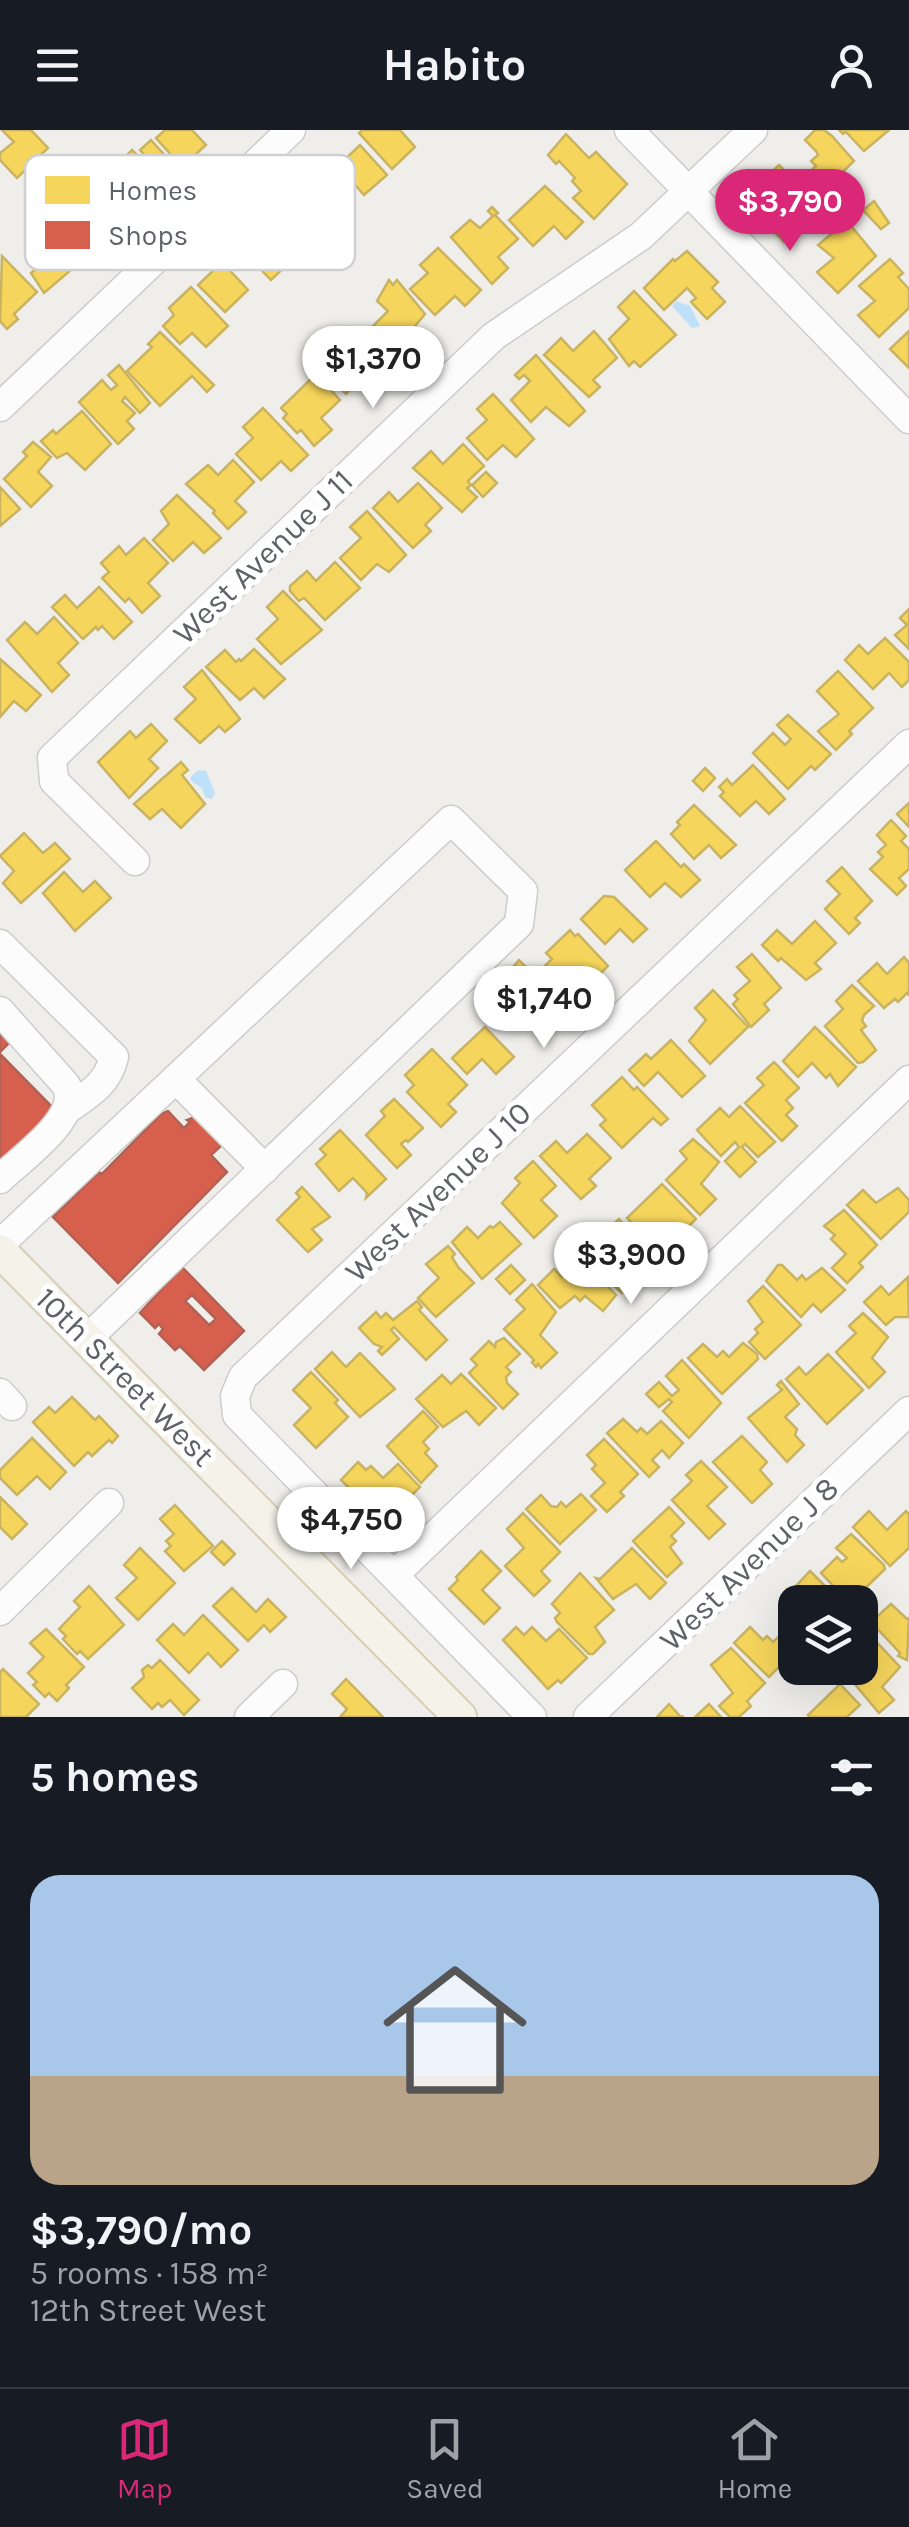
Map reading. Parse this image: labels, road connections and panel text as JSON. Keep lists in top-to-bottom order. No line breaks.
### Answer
{"streets":{"main road":["10th Street West"],"street":["West Avenue J 11","West Avenue J 10","West Avenue J 8"]},"crossings":[["West Avenue J 10","10th Street West"]],"legend":["Homes","Shops"],"page":{"header":"Habito","price":["$3,790","$1,370","$1,740","$3,900","$4,750"],"heading":"5 homes","list":[{"name":"$3,790/mo","note":"5 rooms · 158 m² · 12th Street West"}],"tabs":["Map","Saved","Home"]}}
